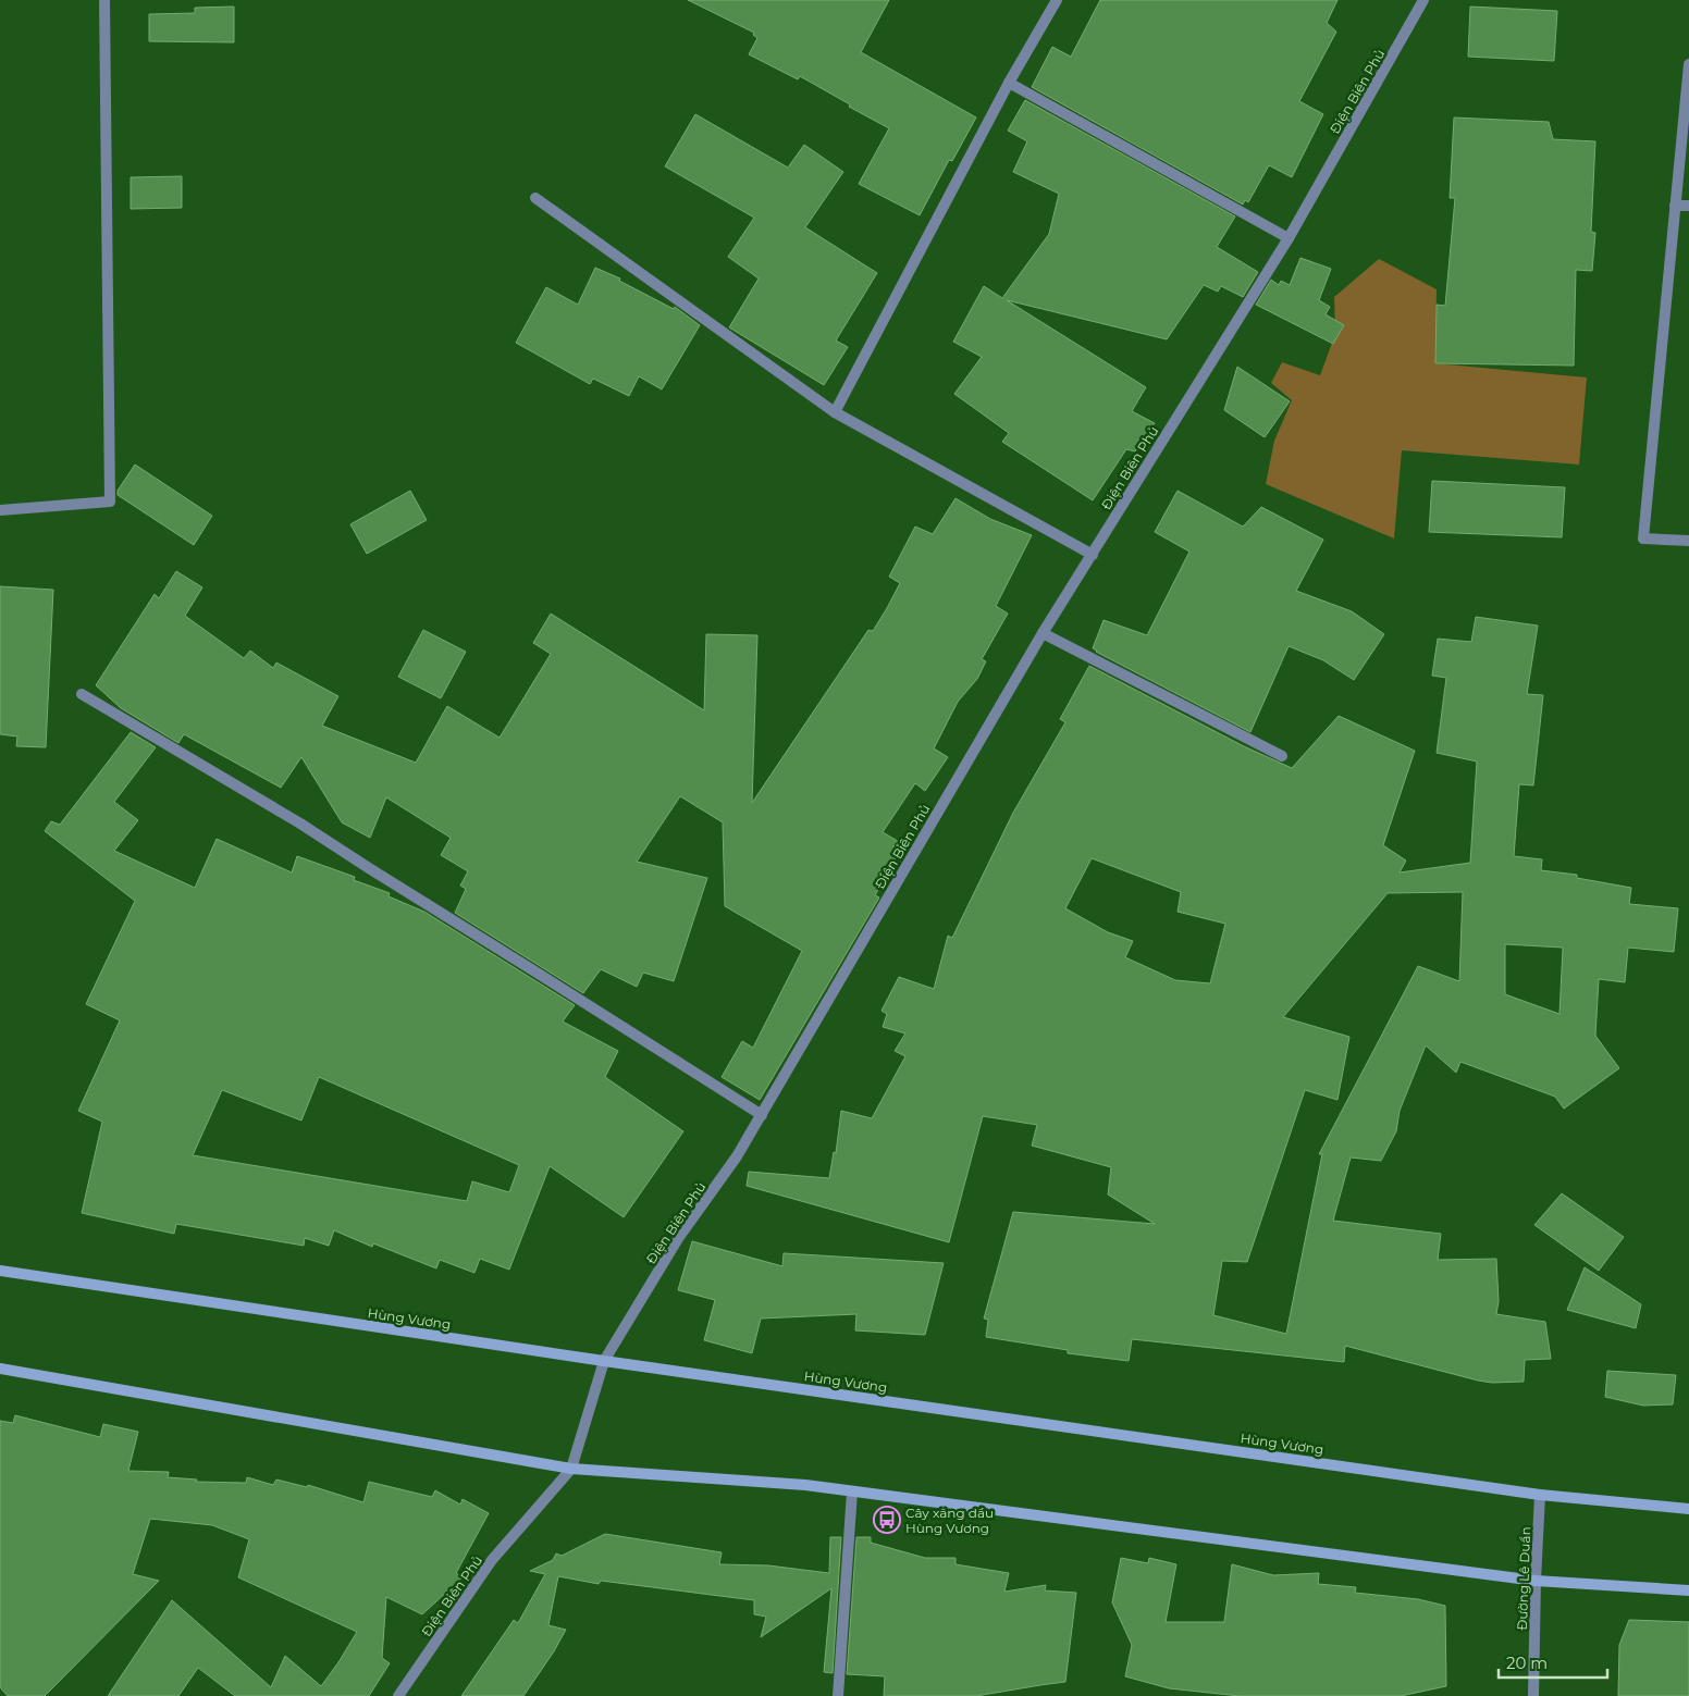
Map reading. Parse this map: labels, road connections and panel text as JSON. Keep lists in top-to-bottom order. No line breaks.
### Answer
{"streets":{"main road":["Hùng Vương"],"street":["Điện Biên Phủ","Đường Lê Duẩn"]},"crossings":[["Điện Biên Phủ","Hùng Vương"],["Hùng Vương","Đường Lê Duẩn"]],"places":{"bus stop":["Cây xăng dầu Hùng Vương"]},"scale_bar":"20 m"}
